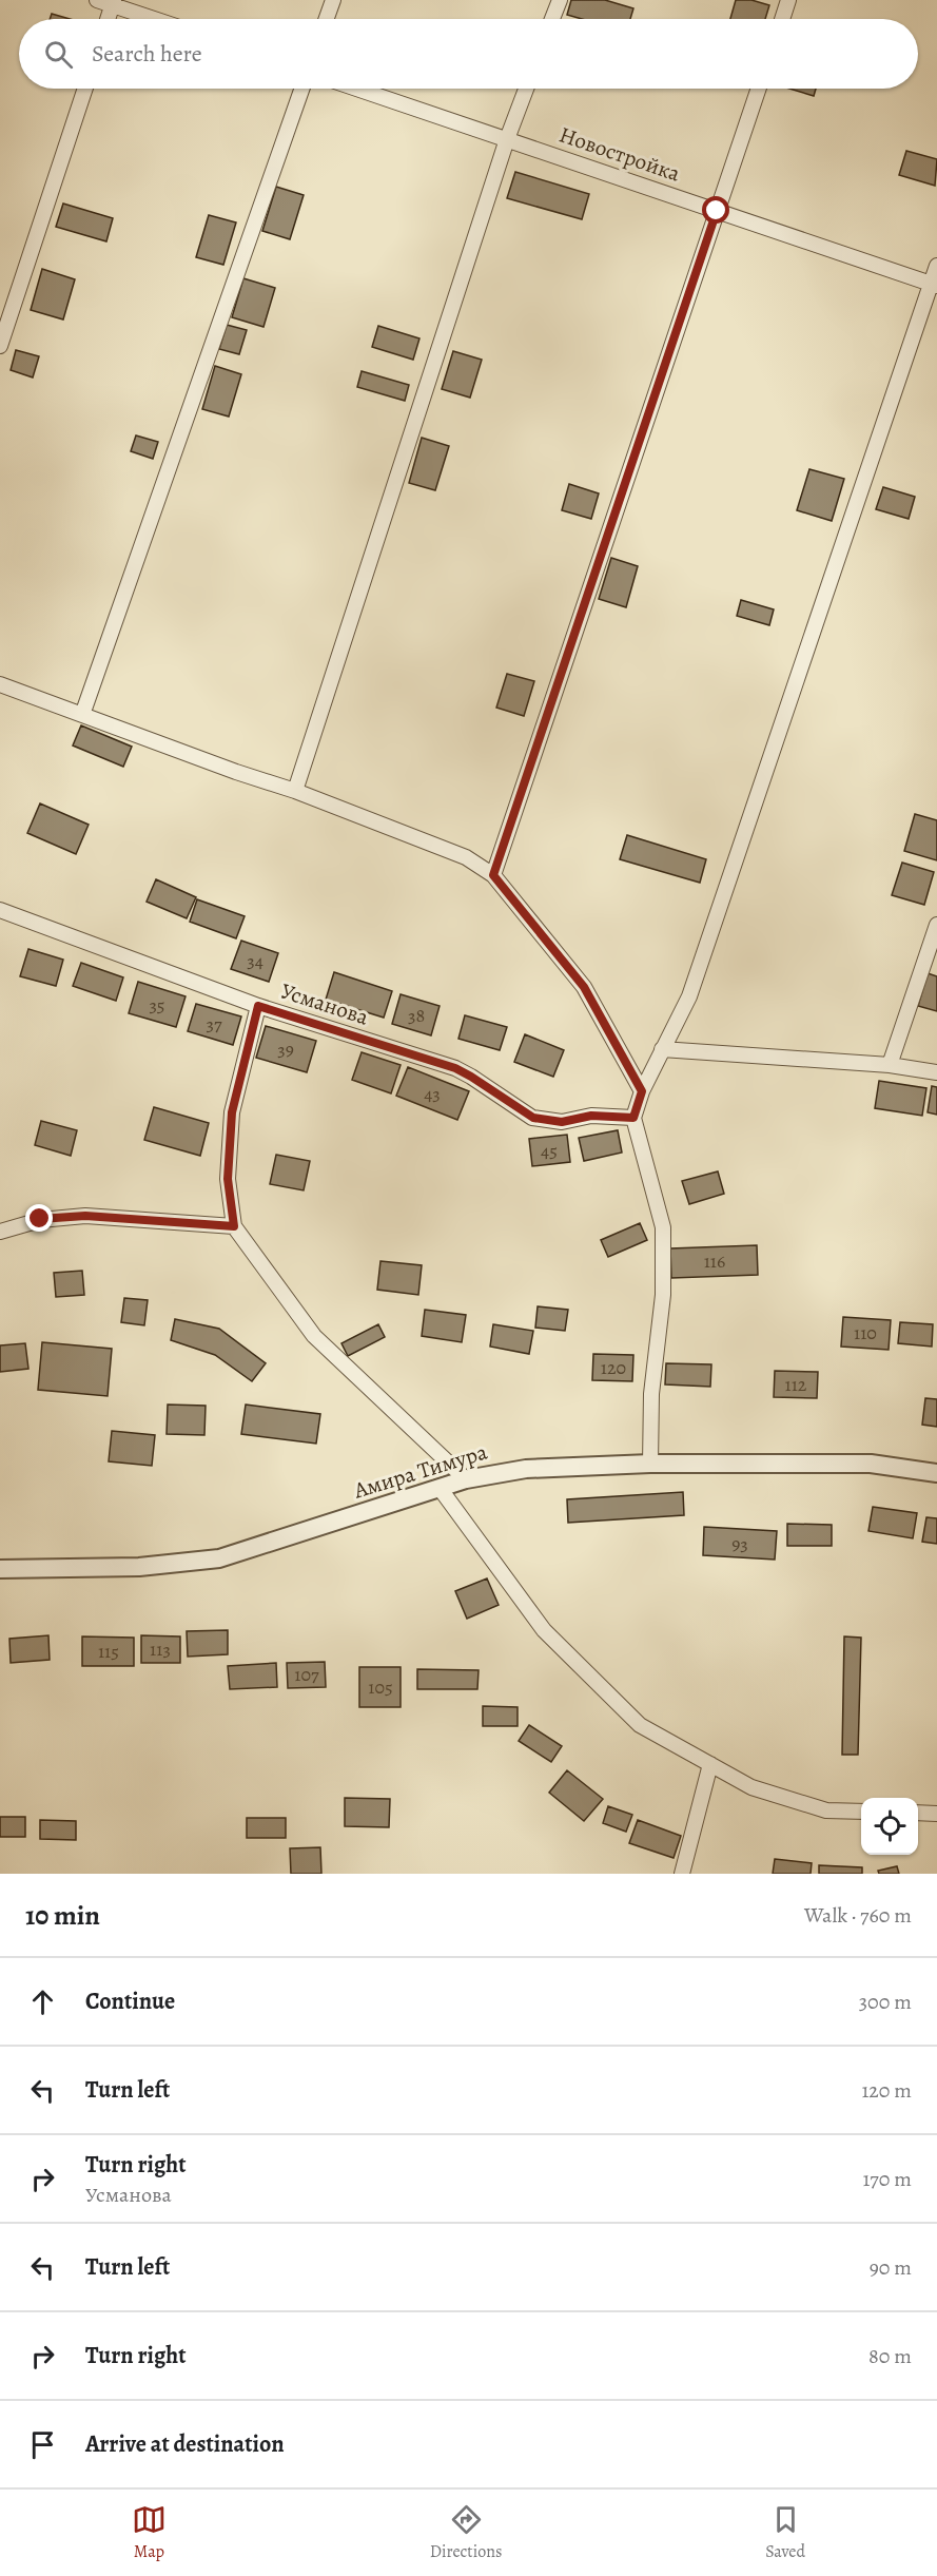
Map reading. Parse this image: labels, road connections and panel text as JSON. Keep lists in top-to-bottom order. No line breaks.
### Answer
{"streets":{"street":["Новостройка","Усманова","Амира Тимура"]},"house_numbers":["34","35","38","37","39","43","45","116","110","120","112","93","113","115","107","105"],"page":{"search":"Search here","heading":["10 min","Walk · 760 m"],"list":[["Continue","300 m"],["Turn left","120 m"],["Turn right","Усманова","170 m"],["Turn left","90 m"],["Turn right","80 m"],"Arrive at destination"],"nav":["Map","Directions","Saved"]}}
